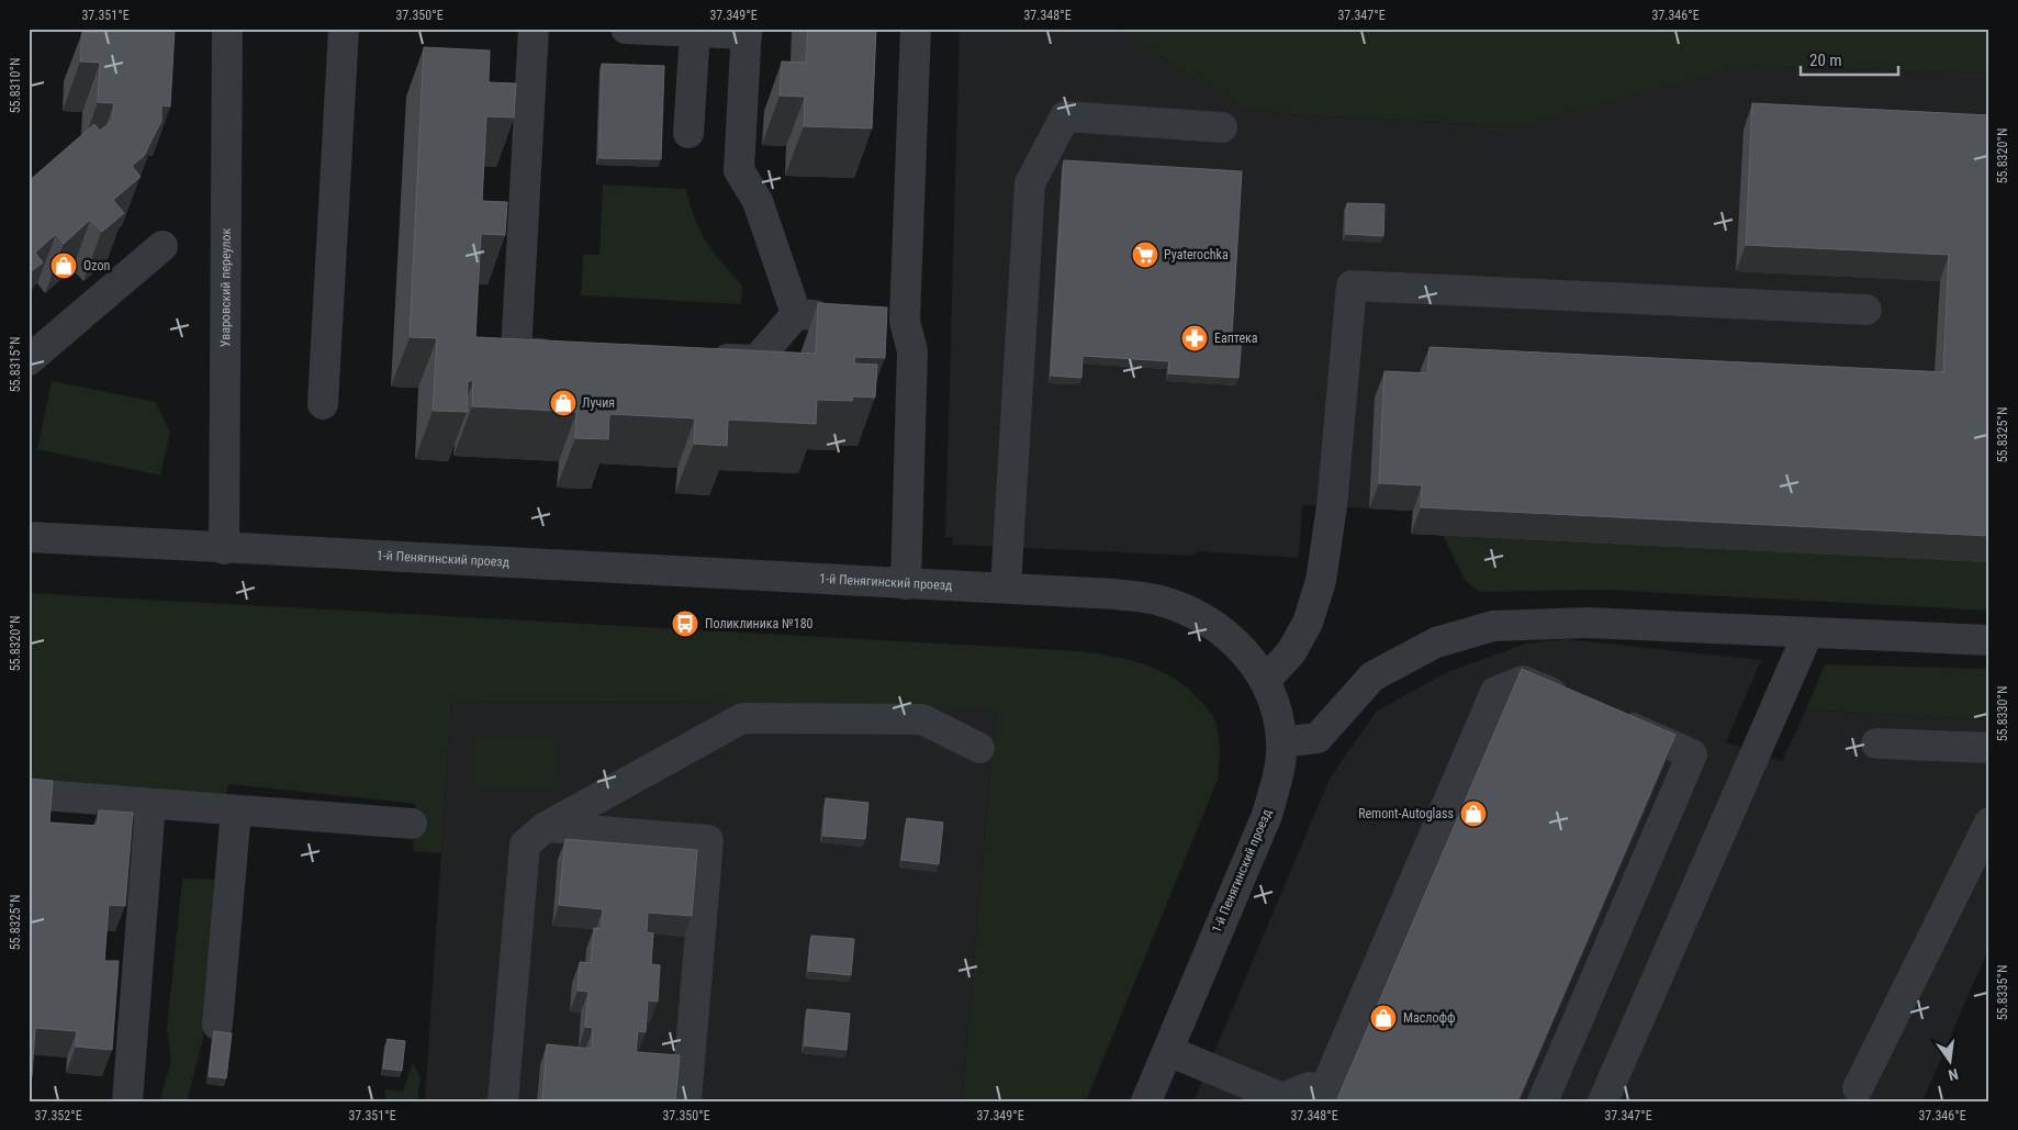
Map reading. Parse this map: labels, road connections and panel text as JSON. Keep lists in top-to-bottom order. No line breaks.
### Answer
{"streets":{"street":["Уваровский переулок","1-й Пенягинский проезд"]},"crossings":[["Уваровский переулок","1-й Пенягинский проезд"]],"places":{"supermarket":["Pyaterochka"],"shop":["Ozon","Лучия","Remont-Autoglass","Маслофф"],"pharmacy":["Еаптека"],"bus stop":["Поликлиника №180"]},"scale_bar":"20 m","north":"bottom","coordinates":["37.351°E","37.350°E","37.349°E","37.348°E","37.347°E","37.346°E","55.8310°N","55.8320°N","55.8315°N","55.8325°N","55.8330°N","55.8335°N","37.352°E"]}
